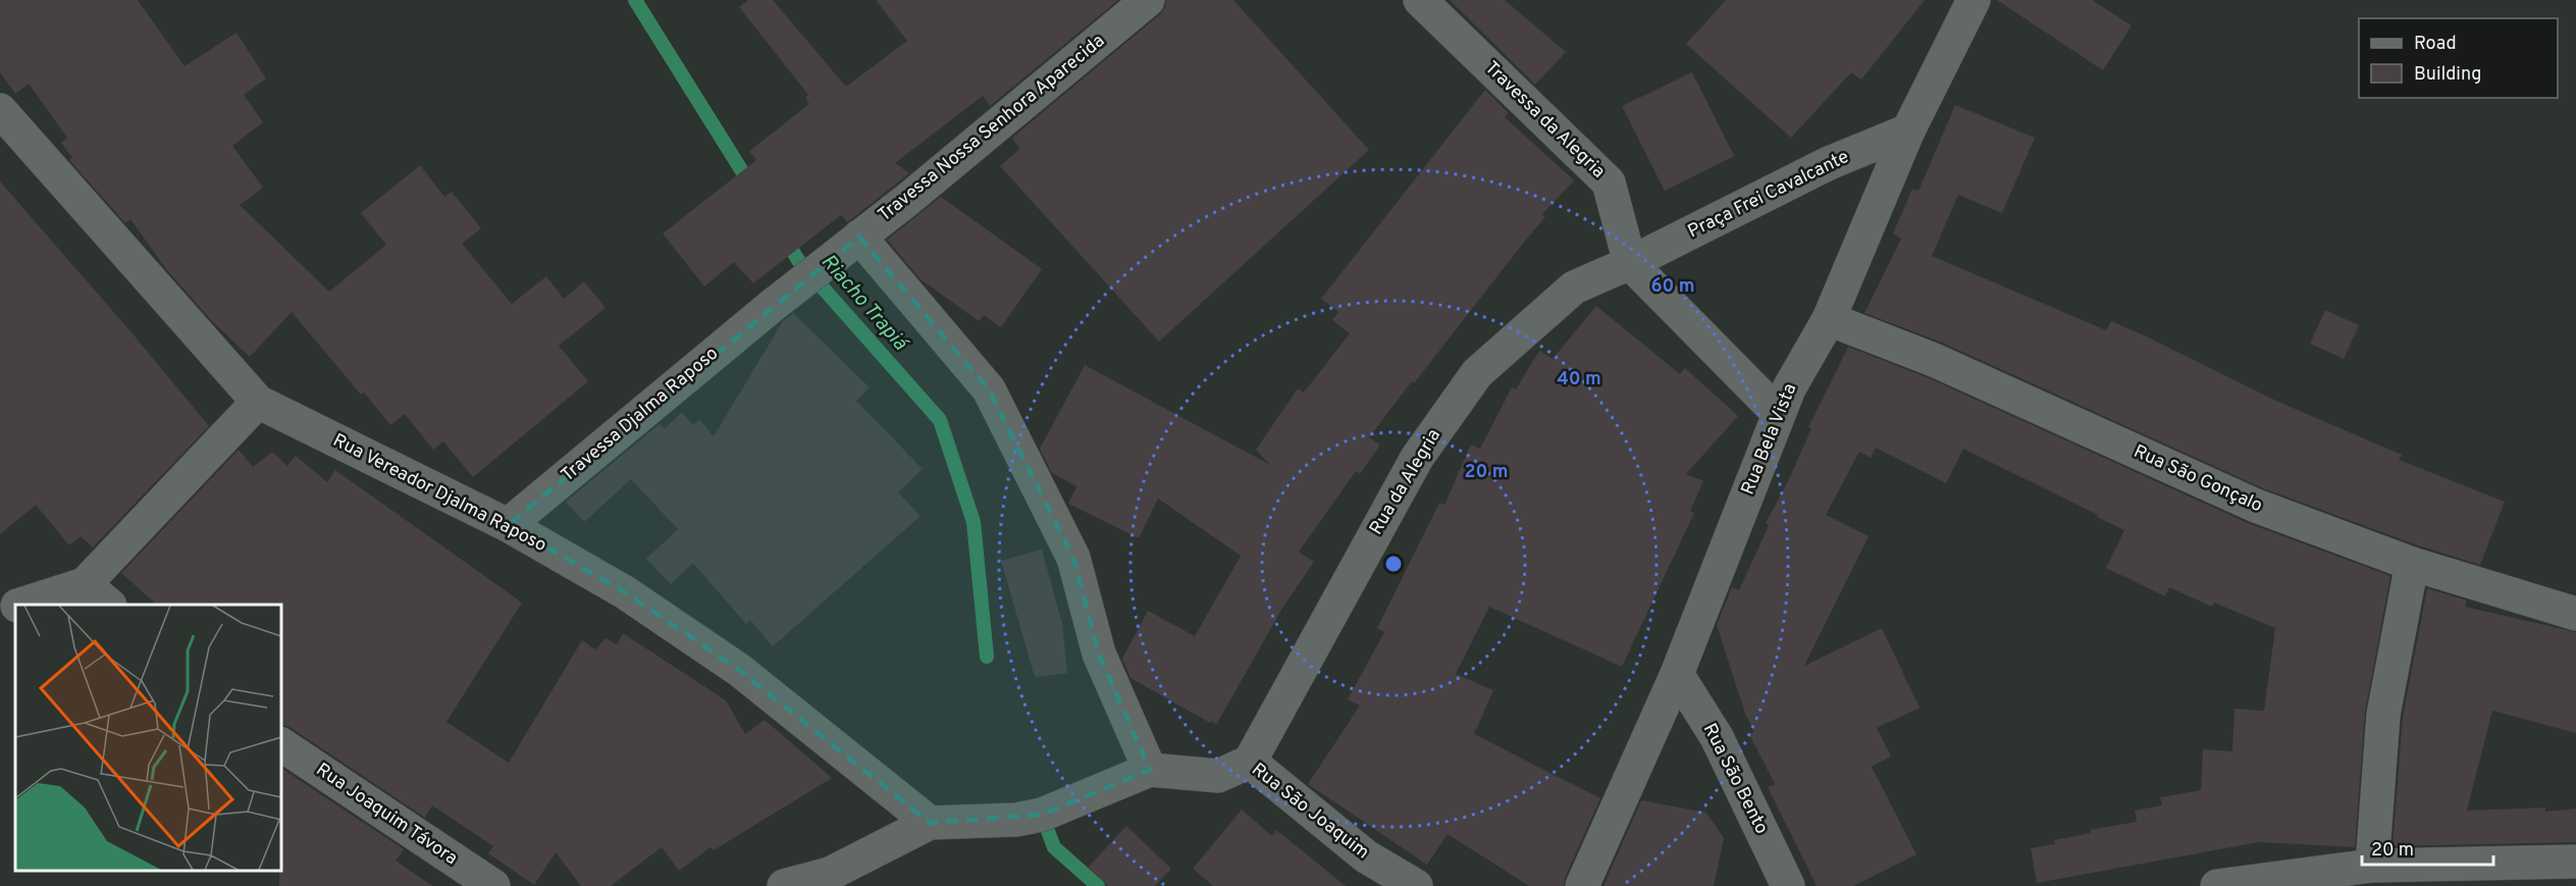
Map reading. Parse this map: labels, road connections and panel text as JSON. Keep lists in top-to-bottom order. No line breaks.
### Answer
{"streets":{"street":["Travessa da Alegria","Travessa Nossa Senhora Aparecida","Praça Frei Cavalcante","Travessa Djalma Raposo","Rua Bela Vista","Rua São Gonçalo","Rua da Alegria","Rua Vereador Djalma Raposo","Rua São Bento","Rua São Joaquim","Rua Joaquim Távora"]},"crossings":[["Travessa da Alegria","Praça Frei Cavalcante"],["Travessa da Alegria","Rua da Alegria"],["Travessa Nossa Senhora Aparecida","Travessa Djalma Raposo"],["Praça Frei Cavalcante","Rua Bela Vista"],["Praça Frei Cavalcante","Rua da Alegria"],["Travessa Djalma Raposo","Rua Vereador Djalma Raposo"],["Rua Bela Vista","Rua São Gonçalo"],["Rua Bela Vista","Rua São Bento"],["Rua da Alegria","Rua São Joaquim"],["Rua Vereador Djalma Raposo","Rua São Joaquim"]],"water":["Riacho Trapiá"],"legend":["Road","Building"],"scale_bar":"20 m","rings":["60 m","40 m","20 m"]}
